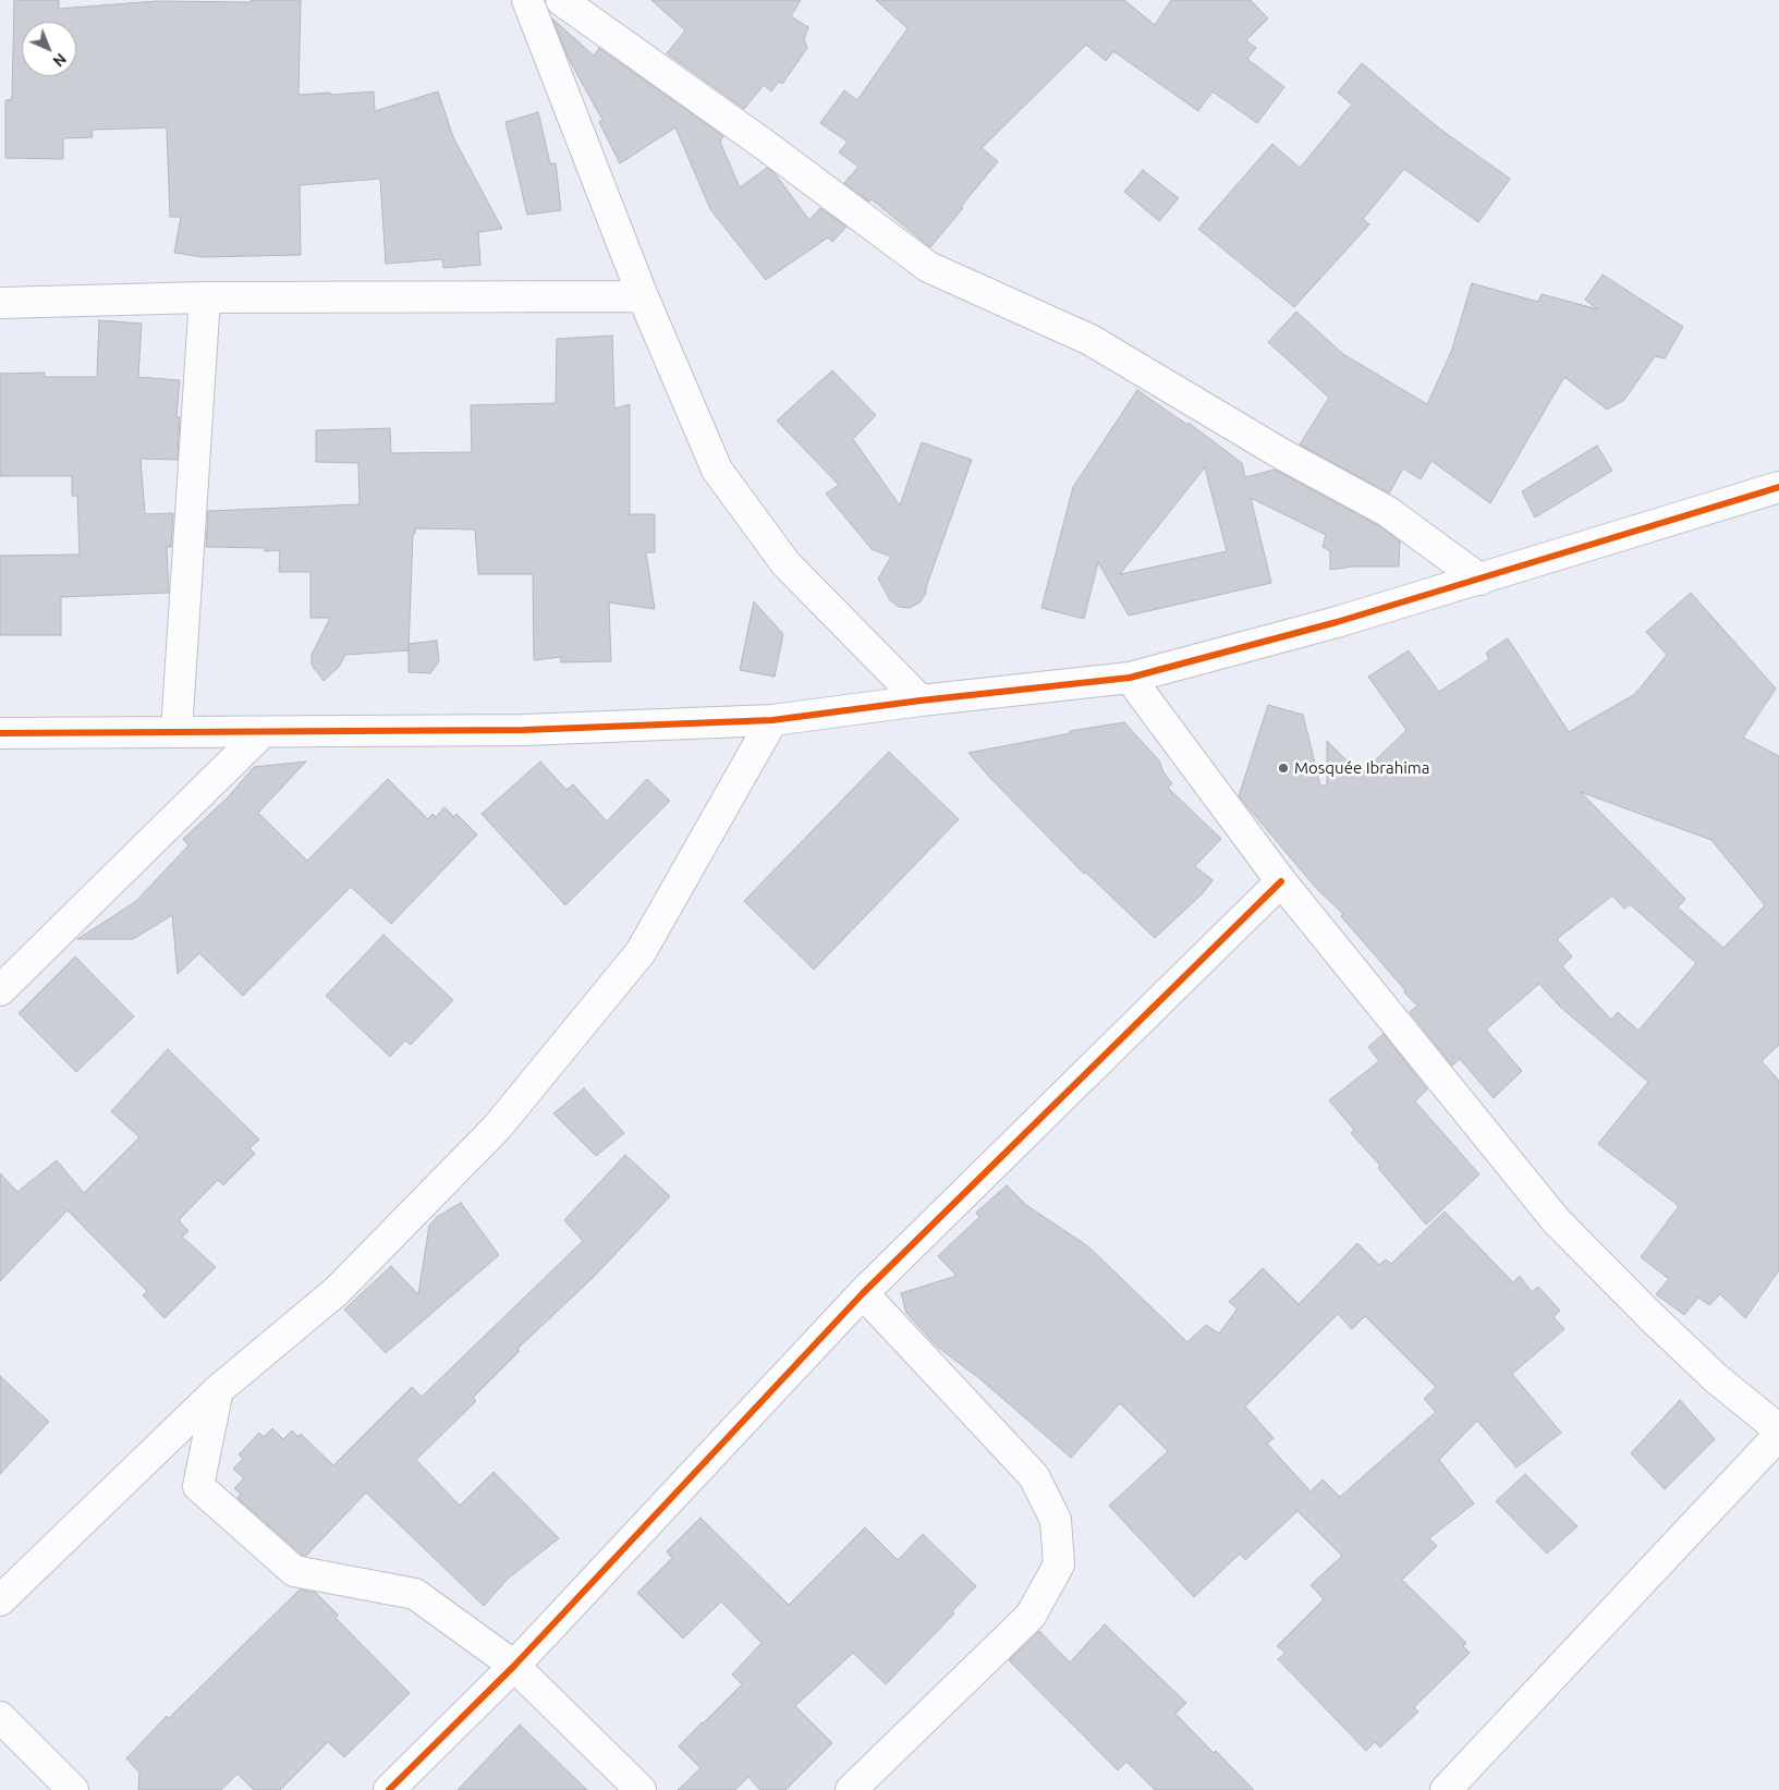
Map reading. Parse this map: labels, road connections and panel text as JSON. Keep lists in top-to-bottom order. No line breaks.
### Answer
{"places":["Mosquée Ibrahima"],"north":"bottom right"}
